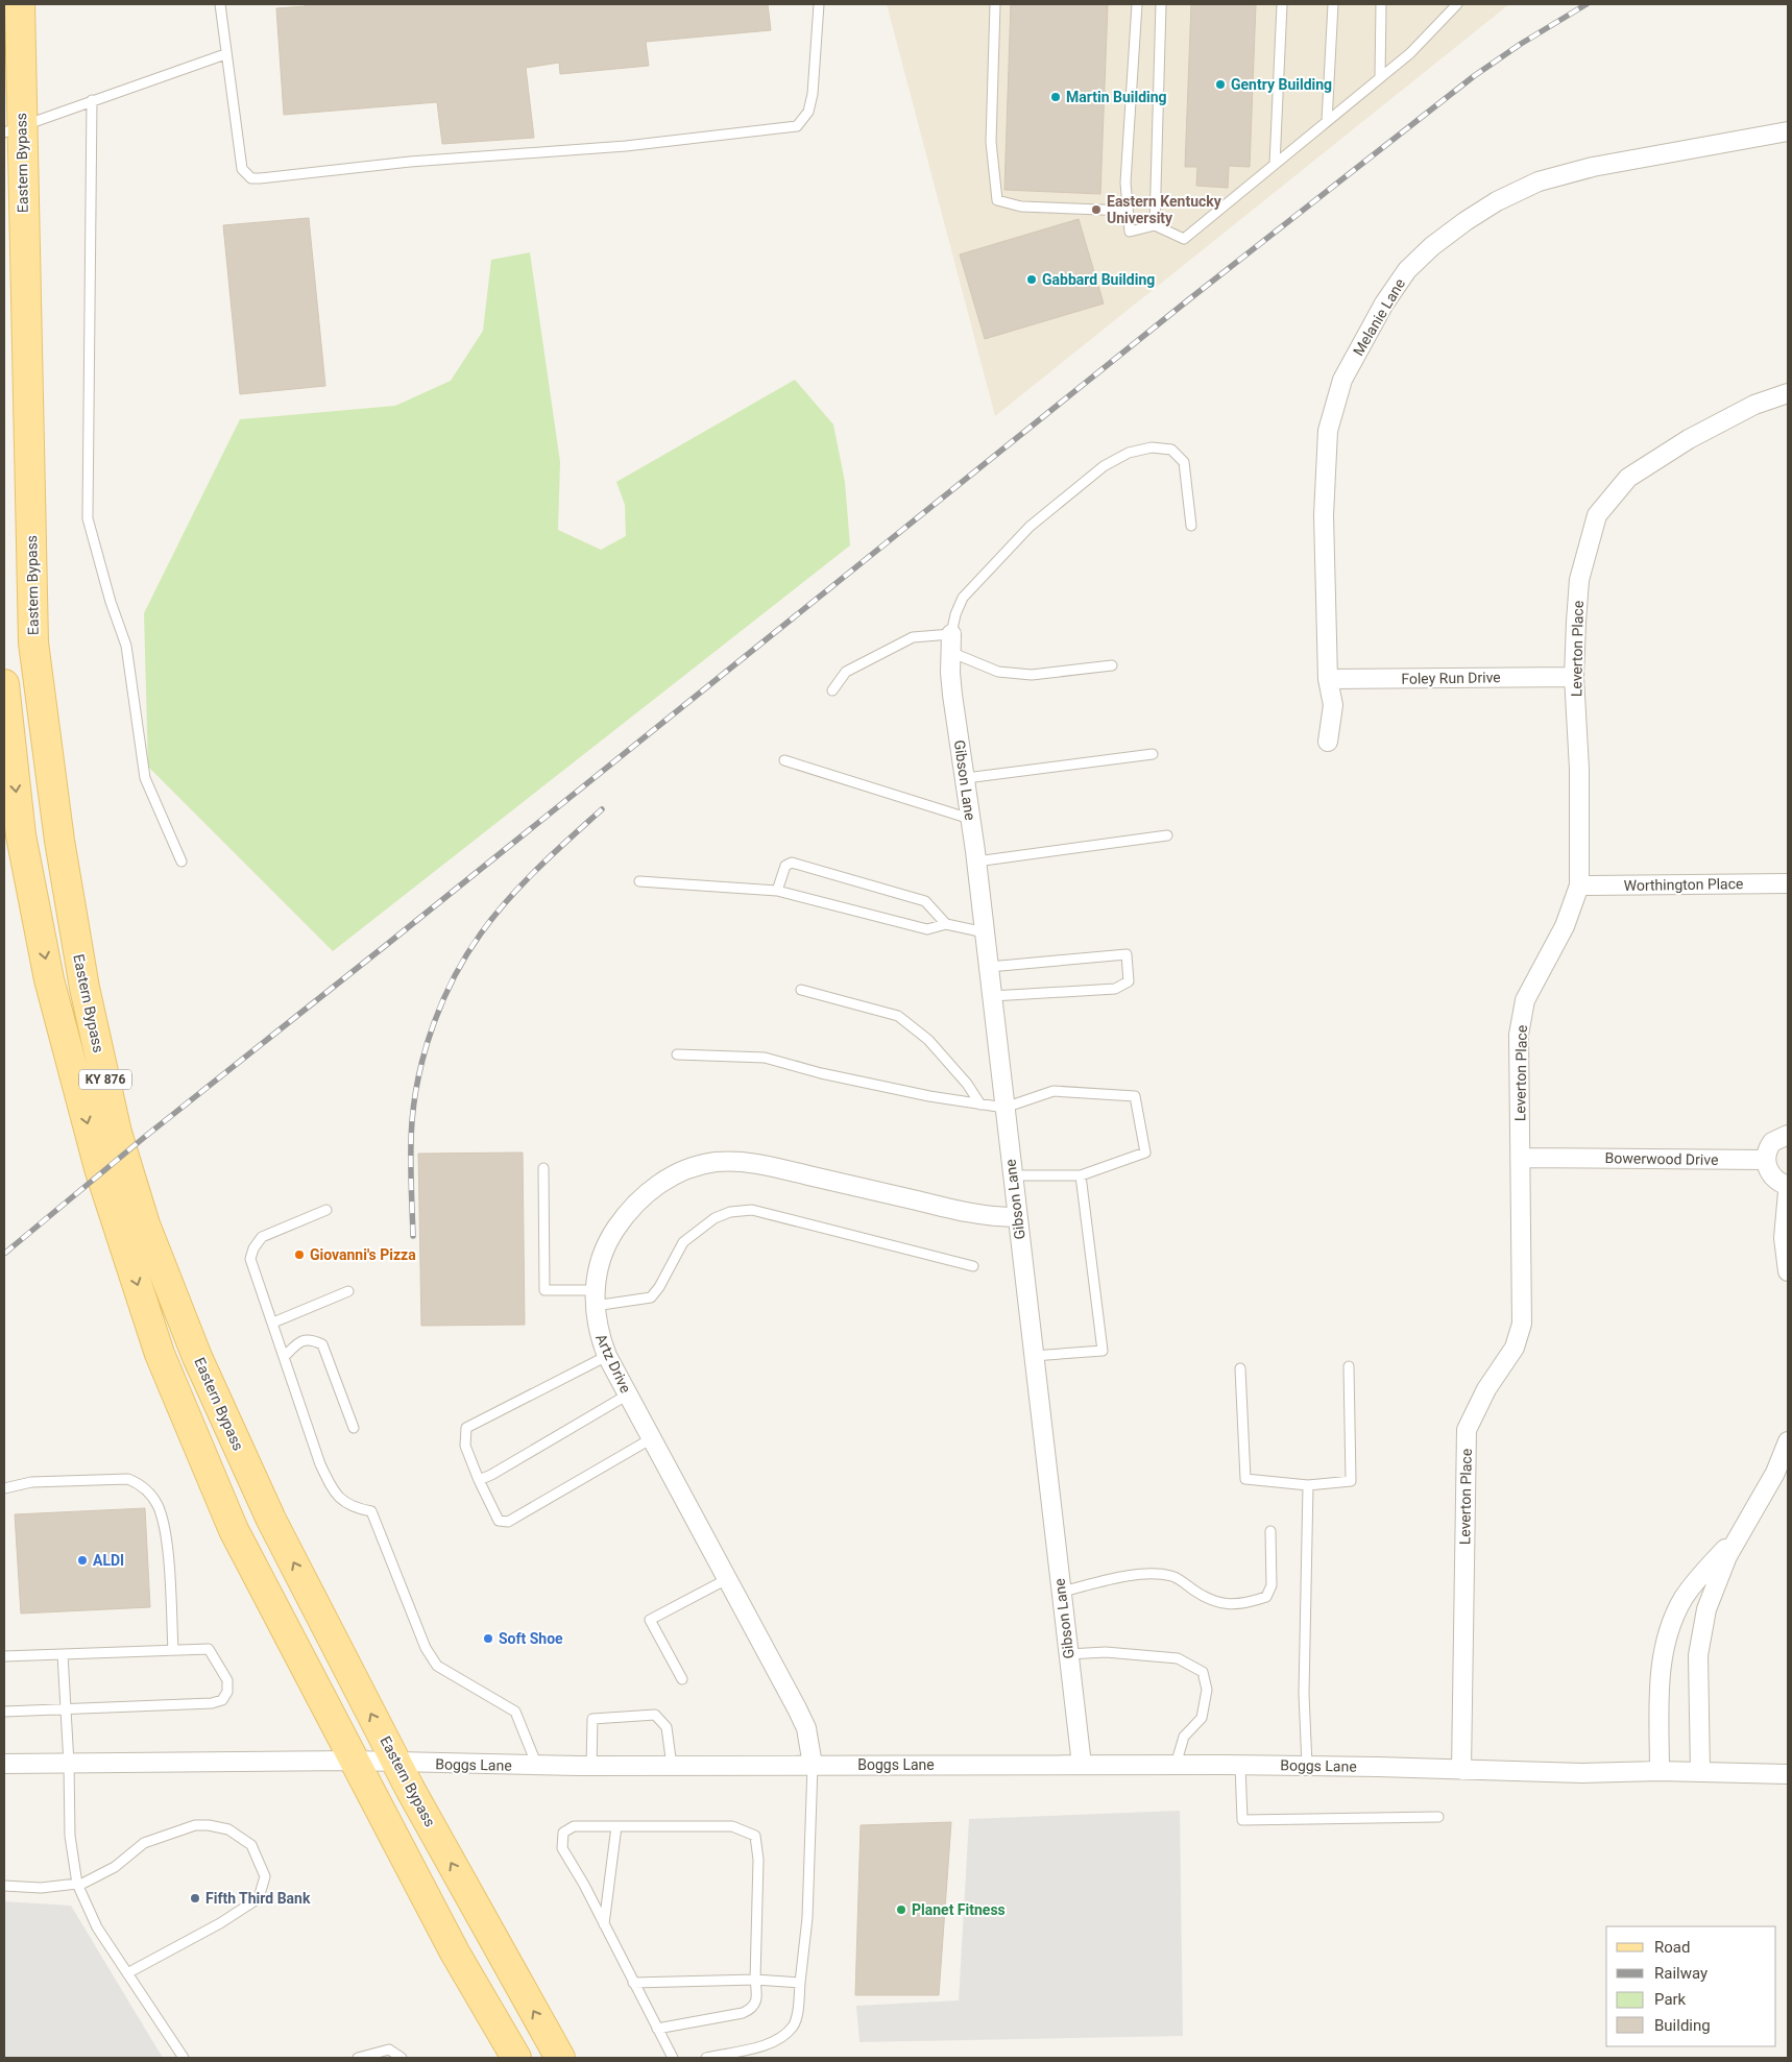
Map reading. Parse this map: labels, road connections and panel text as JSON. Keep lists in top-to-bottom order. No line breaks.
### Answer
{"streets":{"main road":["Eastern Bypass","KY 876"],"street":["Melanie Lane","Leverton Place","Foley Run Drive","Gibson Lane","Worthington Place","Bowerwood Drive","Artz Drive","Boggs Lane"]},"crossings":[["Eastern Bypass","Boggs Lane"],["Melanie Lane","Foley Run Drive"],["Leverton Place","Foley Run Drive"],["Leverton Place","Worthington Place"],["Leverton Place","Bowerwood Drive"],["Leverton Place","Boggs Lane"],["Gibson Lane","Artz Drive"],["Gibson Lane","Boggs Lane"],["Artz Drive","Boggs Lane"]],"places":["Gentry Building","Martin Building","Eastern Kentucky University","Gabbard Building","Giovanni's Pizza","ALDI","Soft Shoe","Fifth Third Bank","Planet Fitness"],"legend":["Road","Railway","Park","Building"]}
